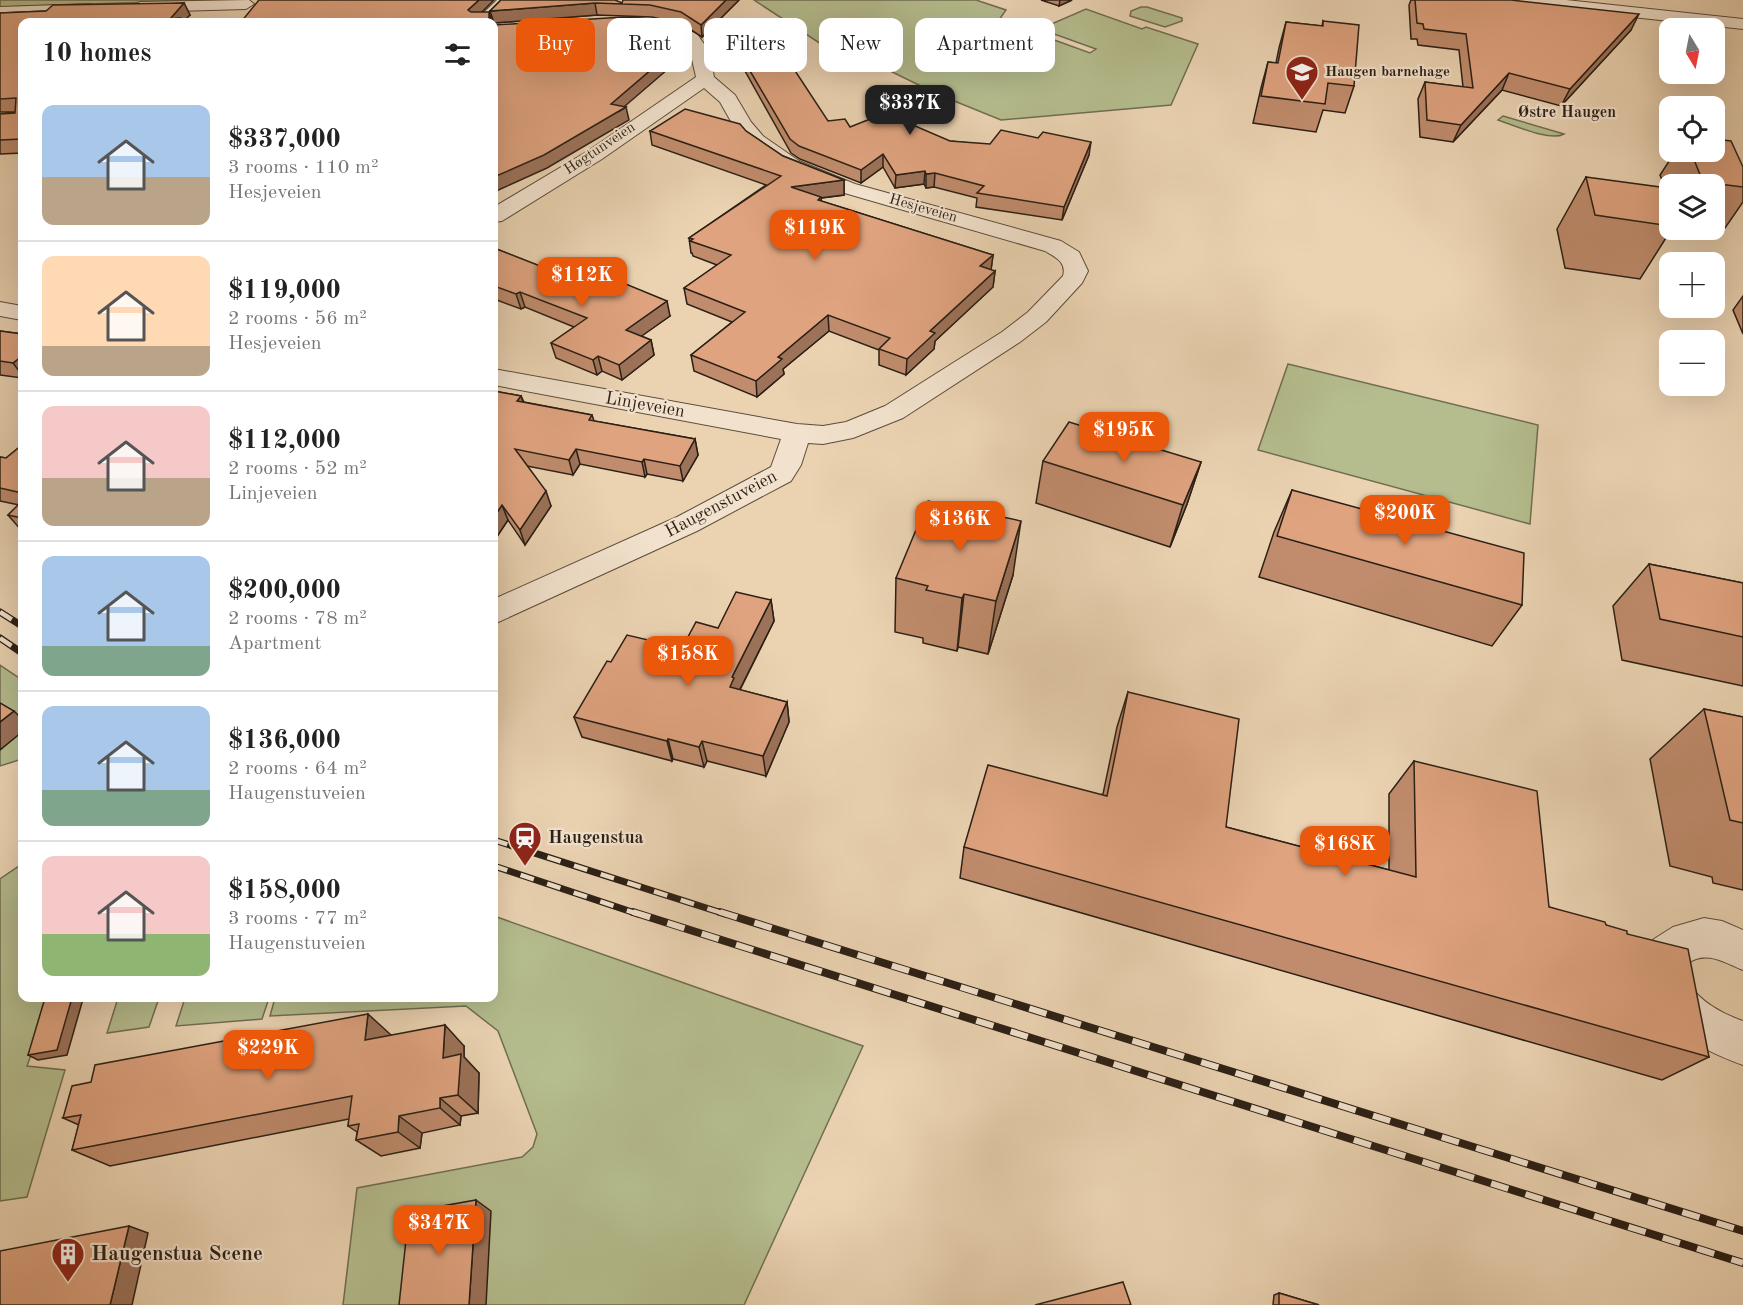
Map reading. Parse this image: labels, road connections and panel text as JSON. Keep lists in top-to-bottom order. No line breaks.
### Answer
{"streets":{"street":["Høgtunveien","Hesjeveien","Linjeveien","Haugenstuveien"]},"crossings":[["Høgtunveien","Hesjeveien"],["Hesjeveien","Linjeveien"],["Hesjeveien","Haugenstuveien"],["Linjeveien","Haugenstuveien"]],"districts":["Østre Haugen"],"places":{"school or university":["Haugen barnehage"],"station":["Haugenstua"],"building":["Haugenstua Scene"]},"north":"bottom","page":{"map_buttons":["+","−"],"chip":["Buy","Rent","Filters","New","Apartment"],"heading":"10 homes","price":["$337K","$119K","$112K","$195K","$200K","$136K","$158K","$168K","$229K","$347K"],"list":[{"name":"$337,000","note":"3 rooms · 110 m² · Hesjeveien"},{"name":"$119,000","note":"2 rooms · 56 m² · Hesjeveien"},{"name":"$112,000","note":"2 rooms · 52 m² · Linjeveien"},{"name":"$200,000","note":"2 rooms · 78 m² · Apartment"},{"name":"$136,000","note":"2 rooms · 64 m² · Haugenstuveien"},{"name":"$158,000","note":"3 rooms · 77 m² · Haugenstuveien"}]}}
